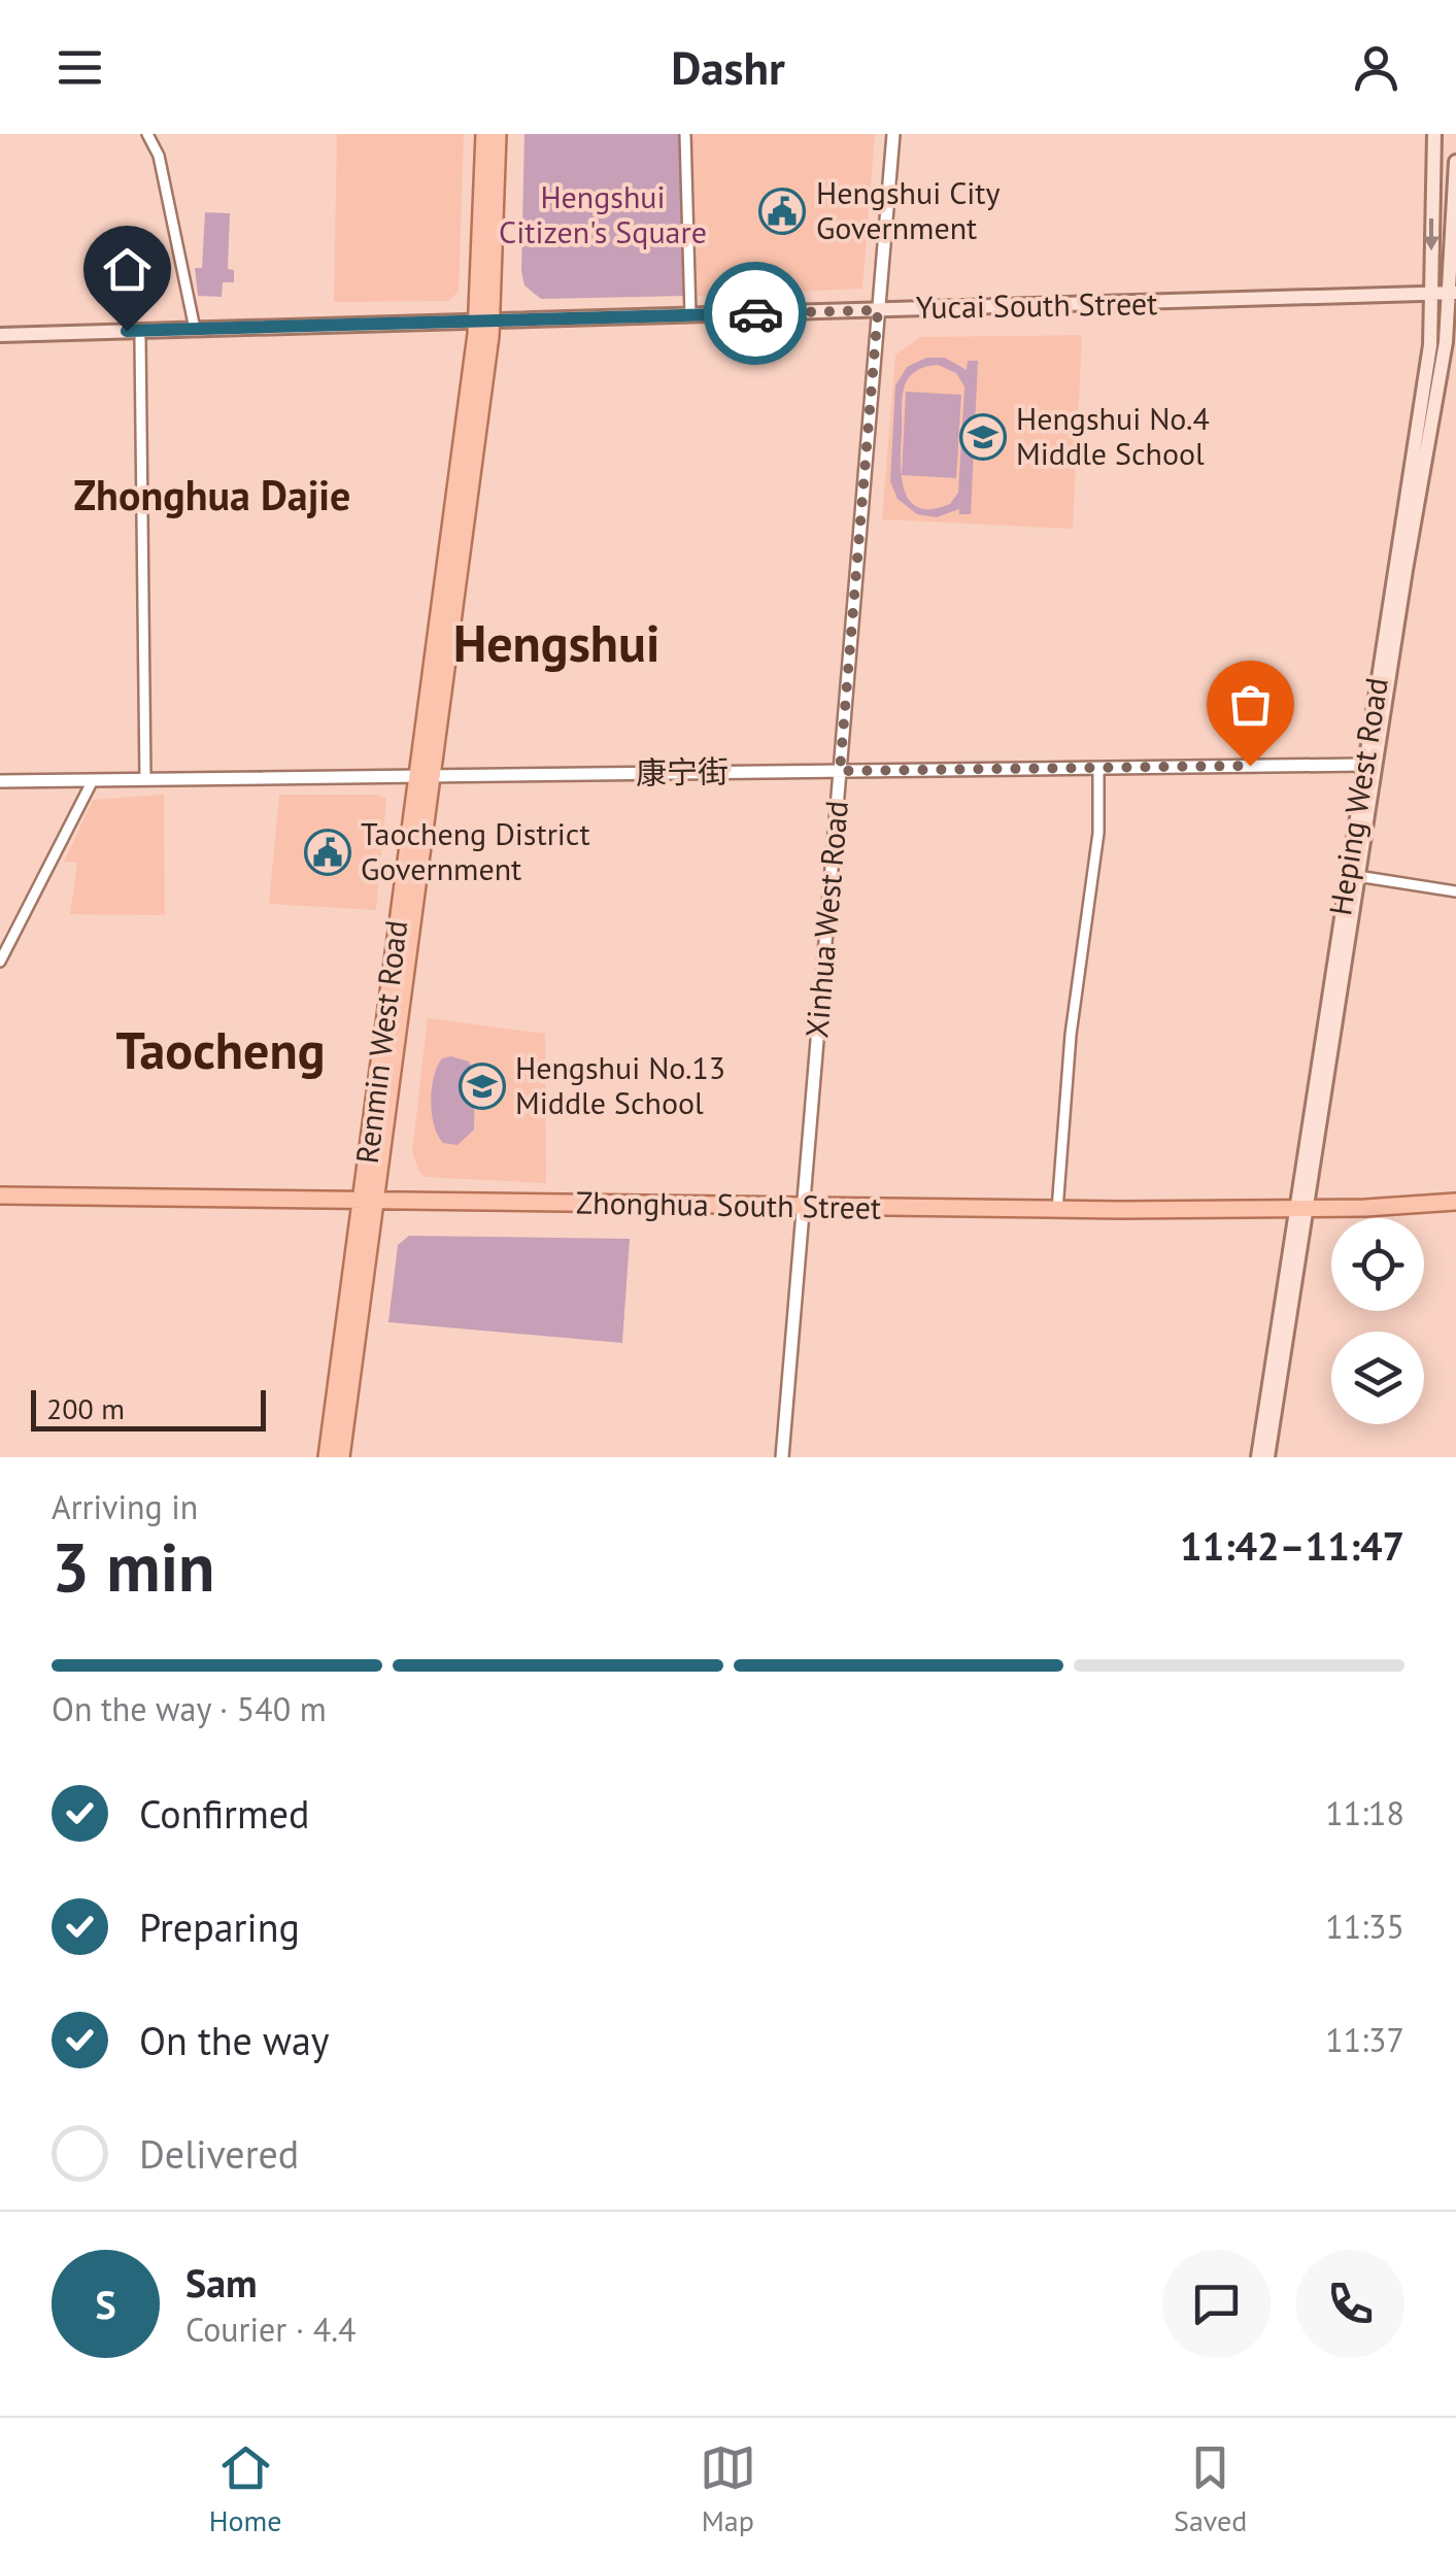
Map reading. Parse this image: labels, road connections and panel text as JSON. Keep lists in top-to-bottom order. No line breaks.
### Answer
{"streets":{"main road":["Yucai South Street","Heping West Road","Renmin West Road","Zhonghua South Street"],"street":["康宁街","Xinhua West Road"]},"crossings":[["Yucai South Street","Heping West Road"],["Yucai South Street","Xinhua West Road"],["Yucai South Street","Renmin West Road"],["康宁街","Heping West Road"],["康宁街","Xinhua West Road"],["康宁街","Renmin West Road"],["Heping West Road","Zhonghua South Street"],["Xinhua West Road","Zhonghua South Street"],["Renmin West Road","Zhonghua South Street"]],"districts":["Zhonghua Dajie","Hengshui","Taocheng"],"parks":["Hengshui Citizen's Square"],"places":{"public building":["Hengshui City Government","Taocheng District Government"],"school or university":["Hengshui No.4 Middle School","Hengshui No.13 Middle School"]},"scale_bar":"200 m","page":{"header":"Dashr","scale":"200 m","heading":["3 min","Arriving in","11:42–11:47"],"panel":["Sam","Courier · 4.4"],"bar":"On the way · 540 m","list":[["Confirmed","11:18"],["Preparing","11:35"],["On the way","11:37"],"Delivered"],"round":"S","tabs":["Home","Map","Saved"]}}
